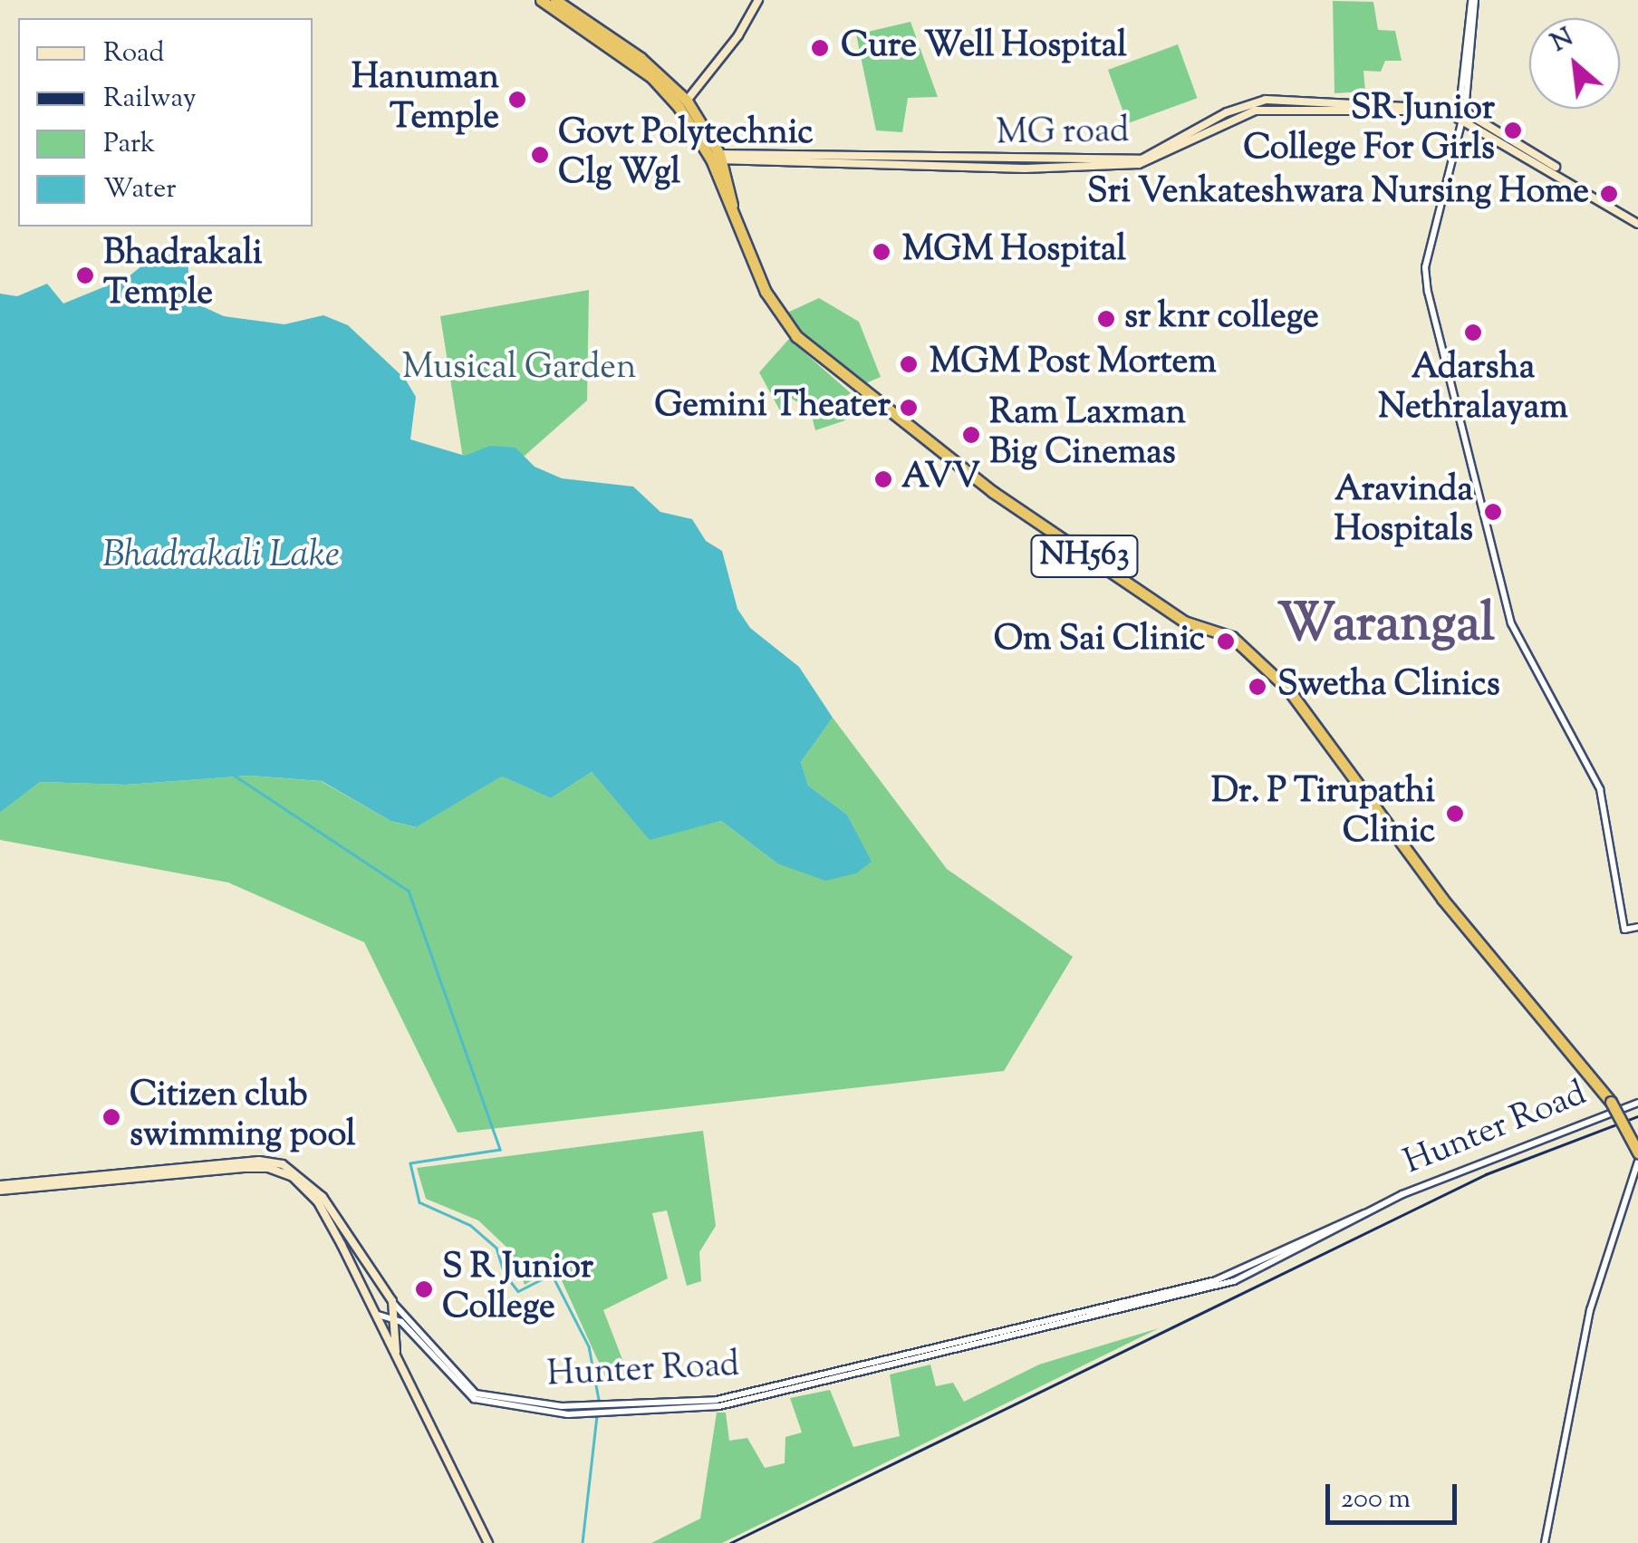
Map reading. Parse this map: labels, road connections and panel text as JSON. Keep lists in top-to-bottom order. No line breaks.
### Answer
{"streets":{"highway":["NH563"],"main road":["MG road","Hunter Road"]},"crossings":[["MG road","NH563"]],"districts":["Warangal"],"water":["Bhadrakali Lake"],"parks":["Musical Garden"],"places":["Cure Well Hospital","Hanuman Temple","SR Junior College For Girls","Govt Polytechnic Clg Wgl","Sri Venkateshwara Nursing Home","MGM Hospital","Bhadrakali Temple","sr knr college","Adarsha Nethralayam","MGM Post Mortem","Gemini Theater","Ram Laxman Big Cinemas","AVV","Aravinda Hospitals","Om Sai Clinic","Swetha Clinics","Dr. P Tirupathi Clinic","Citizen club swimming pool","S R Junior College"],"legend":["Road","Railway","Park","Water"],"scale_bar":"200 m","north":"top left"}
